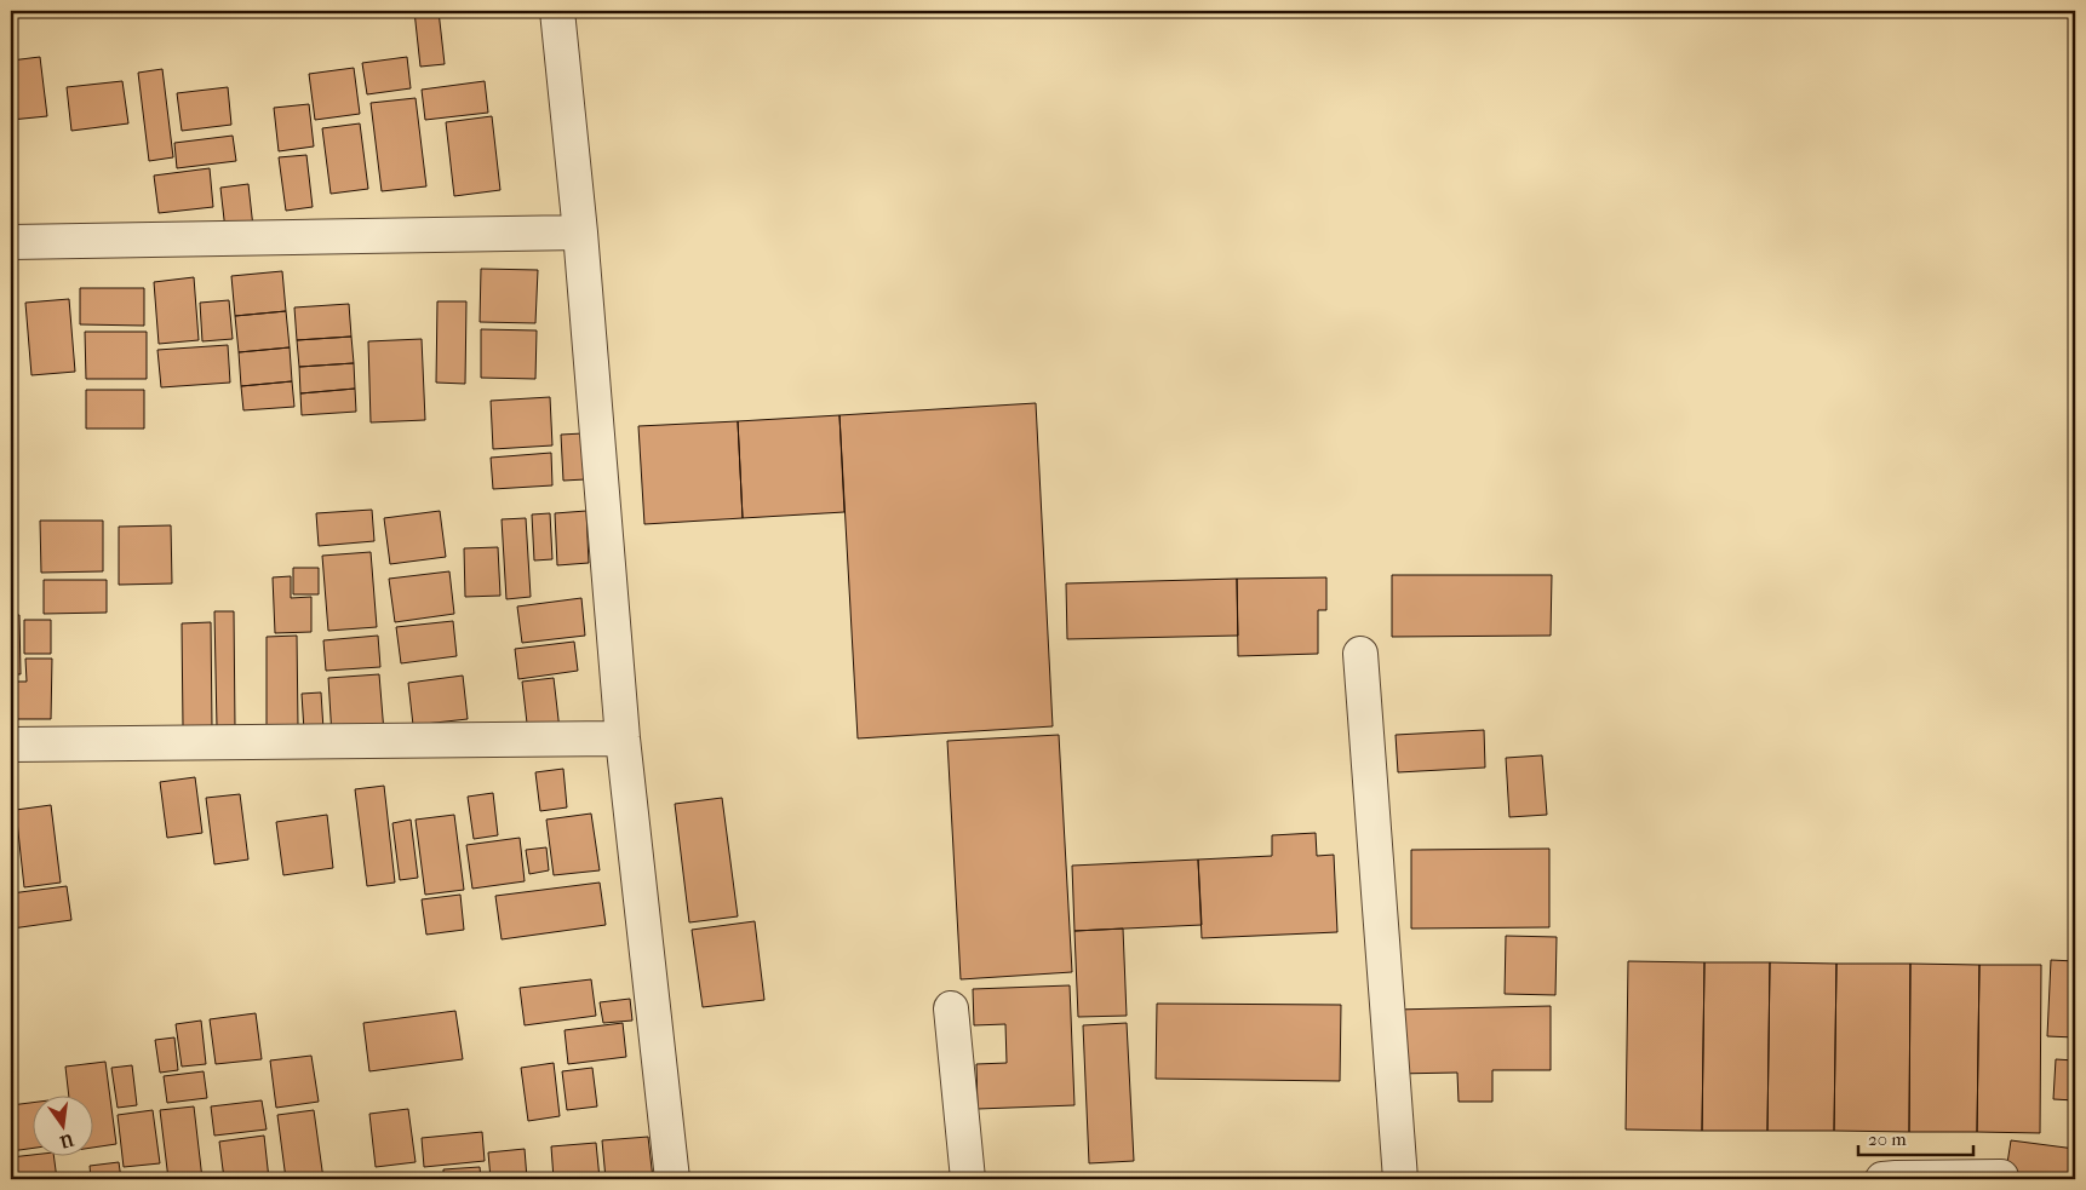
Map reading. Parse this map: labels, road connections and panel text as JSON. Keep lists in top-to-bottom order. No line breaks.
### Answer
{"scale_bar":"20 m","north":"bottom"}
